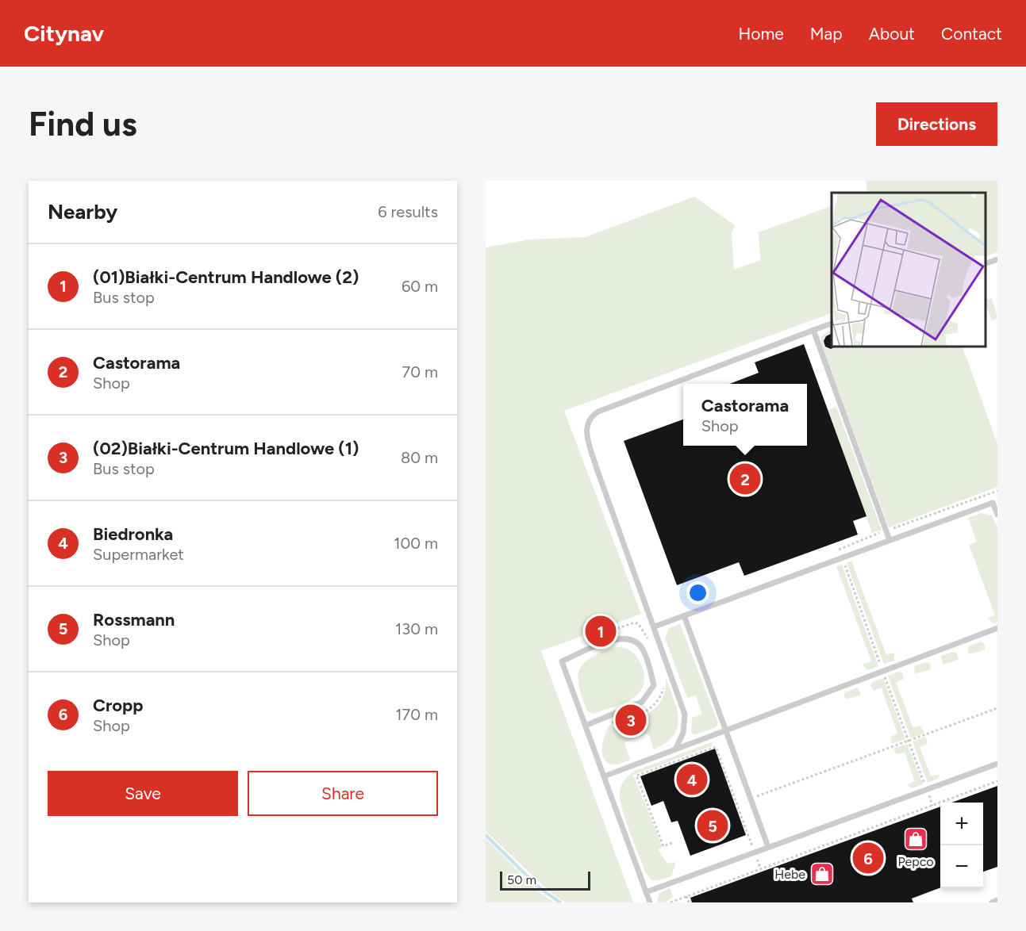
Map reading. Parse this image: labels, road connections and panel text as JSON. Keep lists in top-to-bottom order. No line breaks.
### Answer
{"places":{"shop":["Pepco","Hebe"]},"scale_bar":"50 m","page":{"header":"Citynav","nav":["Home","Map","About","Contact"],"buttons":["Directions",["Save","Share"]],"title":"Find us","heading":["Nearby","6 results"],"list":[{"mark":"1","name":"(01)Białki-Centrum Handlowe (2)","note":"Bus stop","value":"60 m"},{"mark":"2","name":"Castorama","note":"Shop","value":"70 m"},{"mark":"3","name":"(02)Białki-Centrum Handlowe (1)","note":"Bus stop","value":"80 m"},{"mark":"4","name":"Biedronka","note":"Supermarket","value":"100 m"},{"mark":"5","name":"Rossmann","note":"Shop","value":"130 m"},{"mark":"6","name":"Cropp","note":"Shop","value":"170 m"}],"popup":["Castorama","Shop"],"pins":["2","1","3","4","5","6"],"map_buttons":["+","−"],"scale":"50 m"}}
